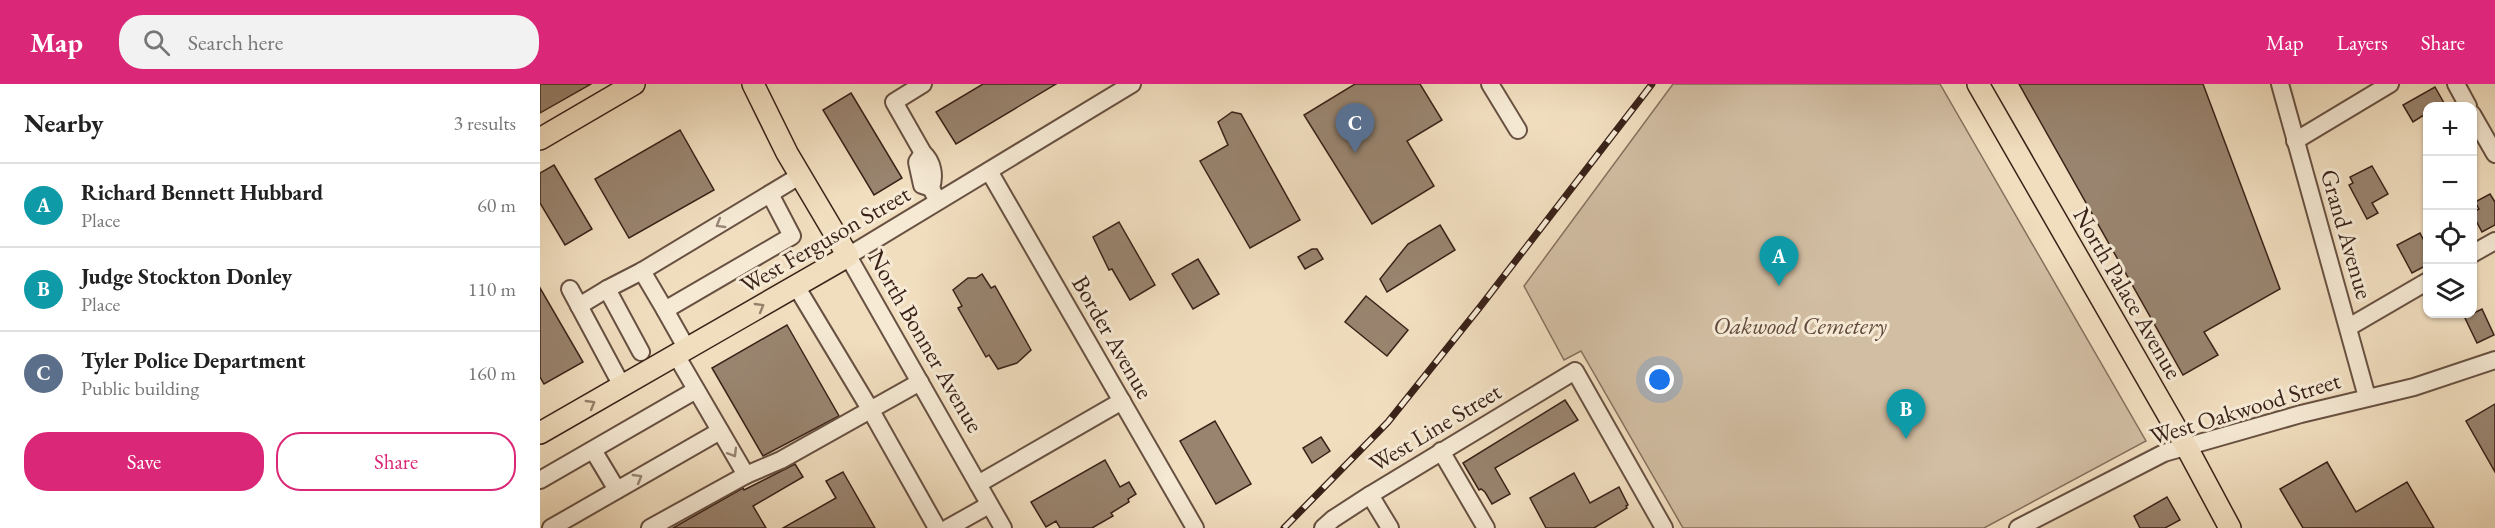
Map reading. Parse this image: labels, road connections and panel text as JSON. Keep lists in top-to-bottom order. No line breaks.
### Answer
{"streets":{"main road":["West Ferguson Street","North Palace Avenue","North Bonner Avenue"],"street":["Grand Avenue","Border Avenue","West Oakwood Street","West Line Street"]},"crossings":[["Grand Avenue","West Oakwood Street"],["West Ferguson Street","Border Avenue"],["West Ferguson Street","North Bonner Avenue"],["North Palace Avenue","West Oakwood Street"]],"parks":["Oakwood Cemetery"],"page":{"header":"Map","search":"Search here","nav":["Map","Layers","Share"],"heading":["Nearby","3 results"],"map_buttons":["+","−"],"pins":["C","A","B"],"list":[{"mark":"A","name":"Richard Bennett Hubbard","note":"Place","value":"60 m"},{"mark":"B","name":"Judge Stockton Donley","note":"Place","value":"110 m"},{"mark":"C","name":"Tyler Police Department","note":"Public building","value":"160 m"}],"buttons":["Save","Share"]}}
